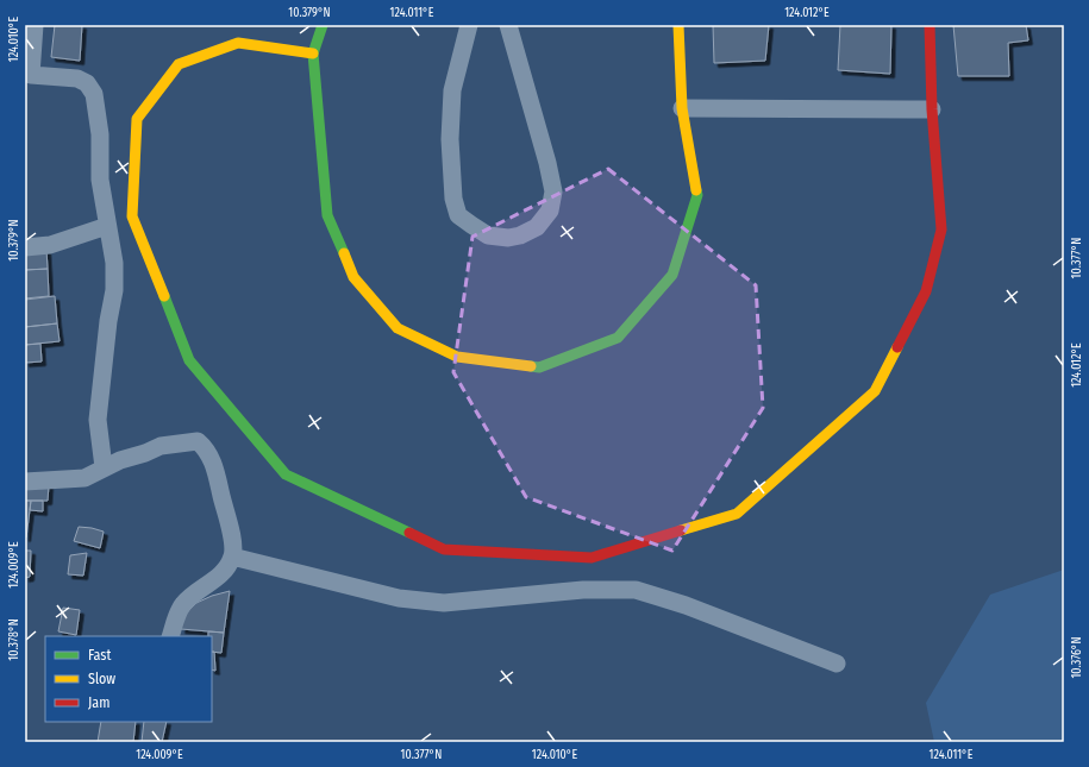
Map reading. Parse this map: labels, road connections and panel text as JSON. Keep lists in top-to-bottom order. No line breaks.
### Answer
{"legend":["Fast","Slow","Jam"],"coordinates":["10.379°N","124.011°E","124.012°E","124.010°E","10.377°N","124.009°E","10.378°N","10.376°N"]}
